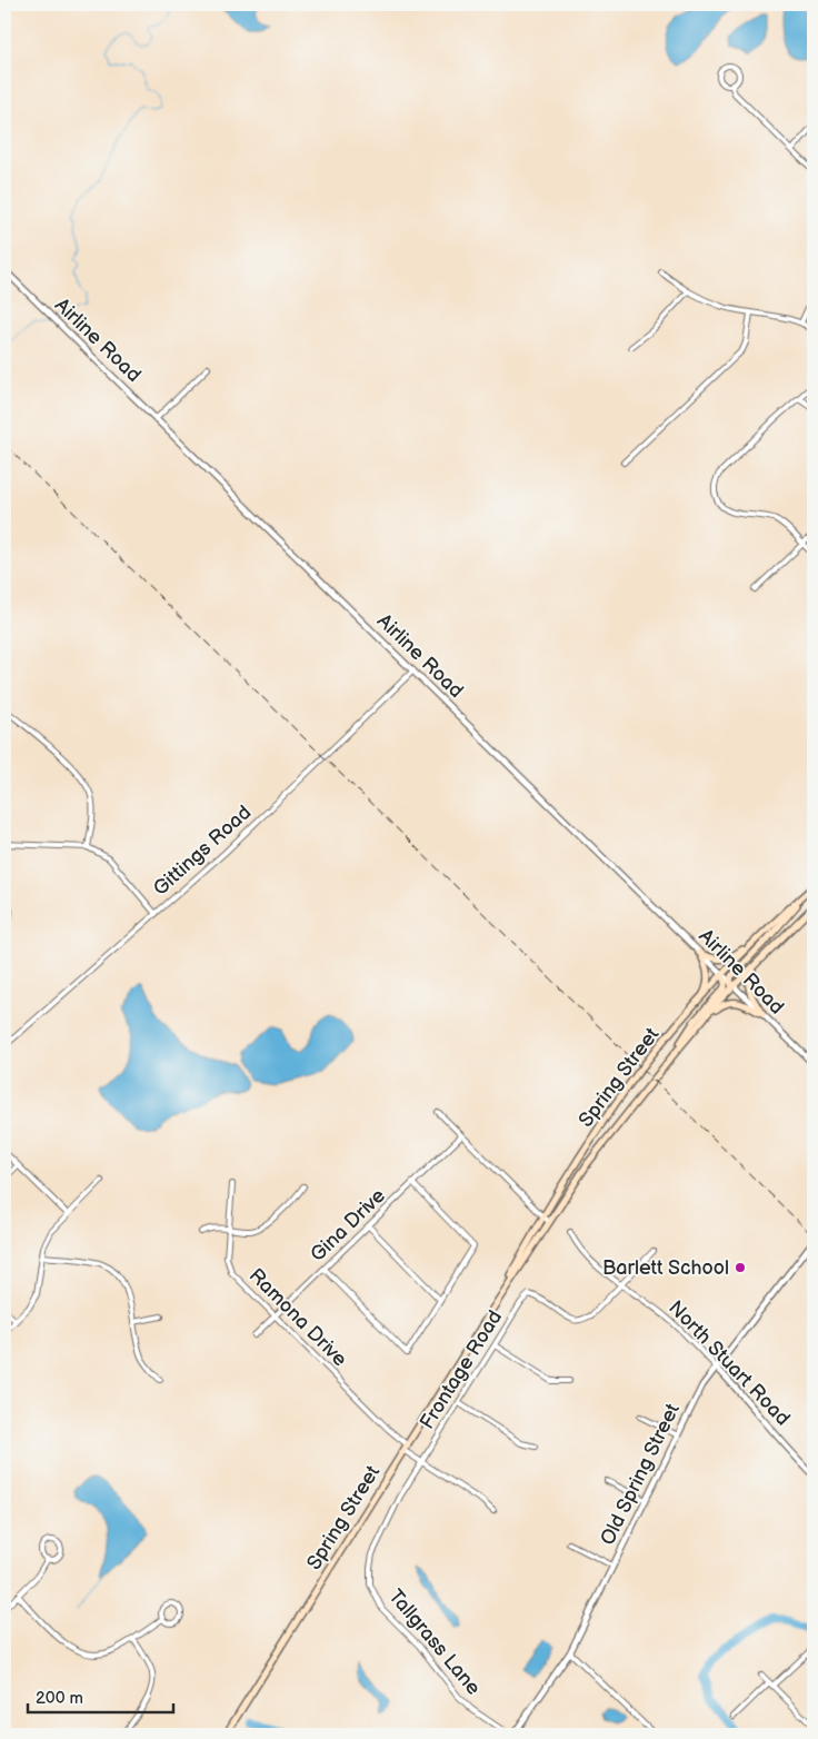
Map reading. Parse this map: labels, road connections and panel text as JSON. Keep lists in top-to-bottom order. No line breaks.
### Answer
{"streets":{"main road":["Spring Street"],"street":["Airline Road","Gittings Road","Gina Drive","Ramona Drive","North Stuart Road","Frontage Road","Old Spring Street","Tallgrass Lane"]},"crossings":[["Airline Road","Gittings Road"],["Airline Road","Spring Street"],["Spring Street","Ramona Drive"],["Gina Drive","Ramona Drive"],["Ramona Drive","Frontage Road"],["Ramona Drive","Tallgrass Lane"],["North Stuart Road","Frontage Road"],["North Stuart Road","Old Spring Street"],["Frontage Road","Tallgrass Lane"]],"places":["Barlett School"],"scale_bar":"200 m"}
